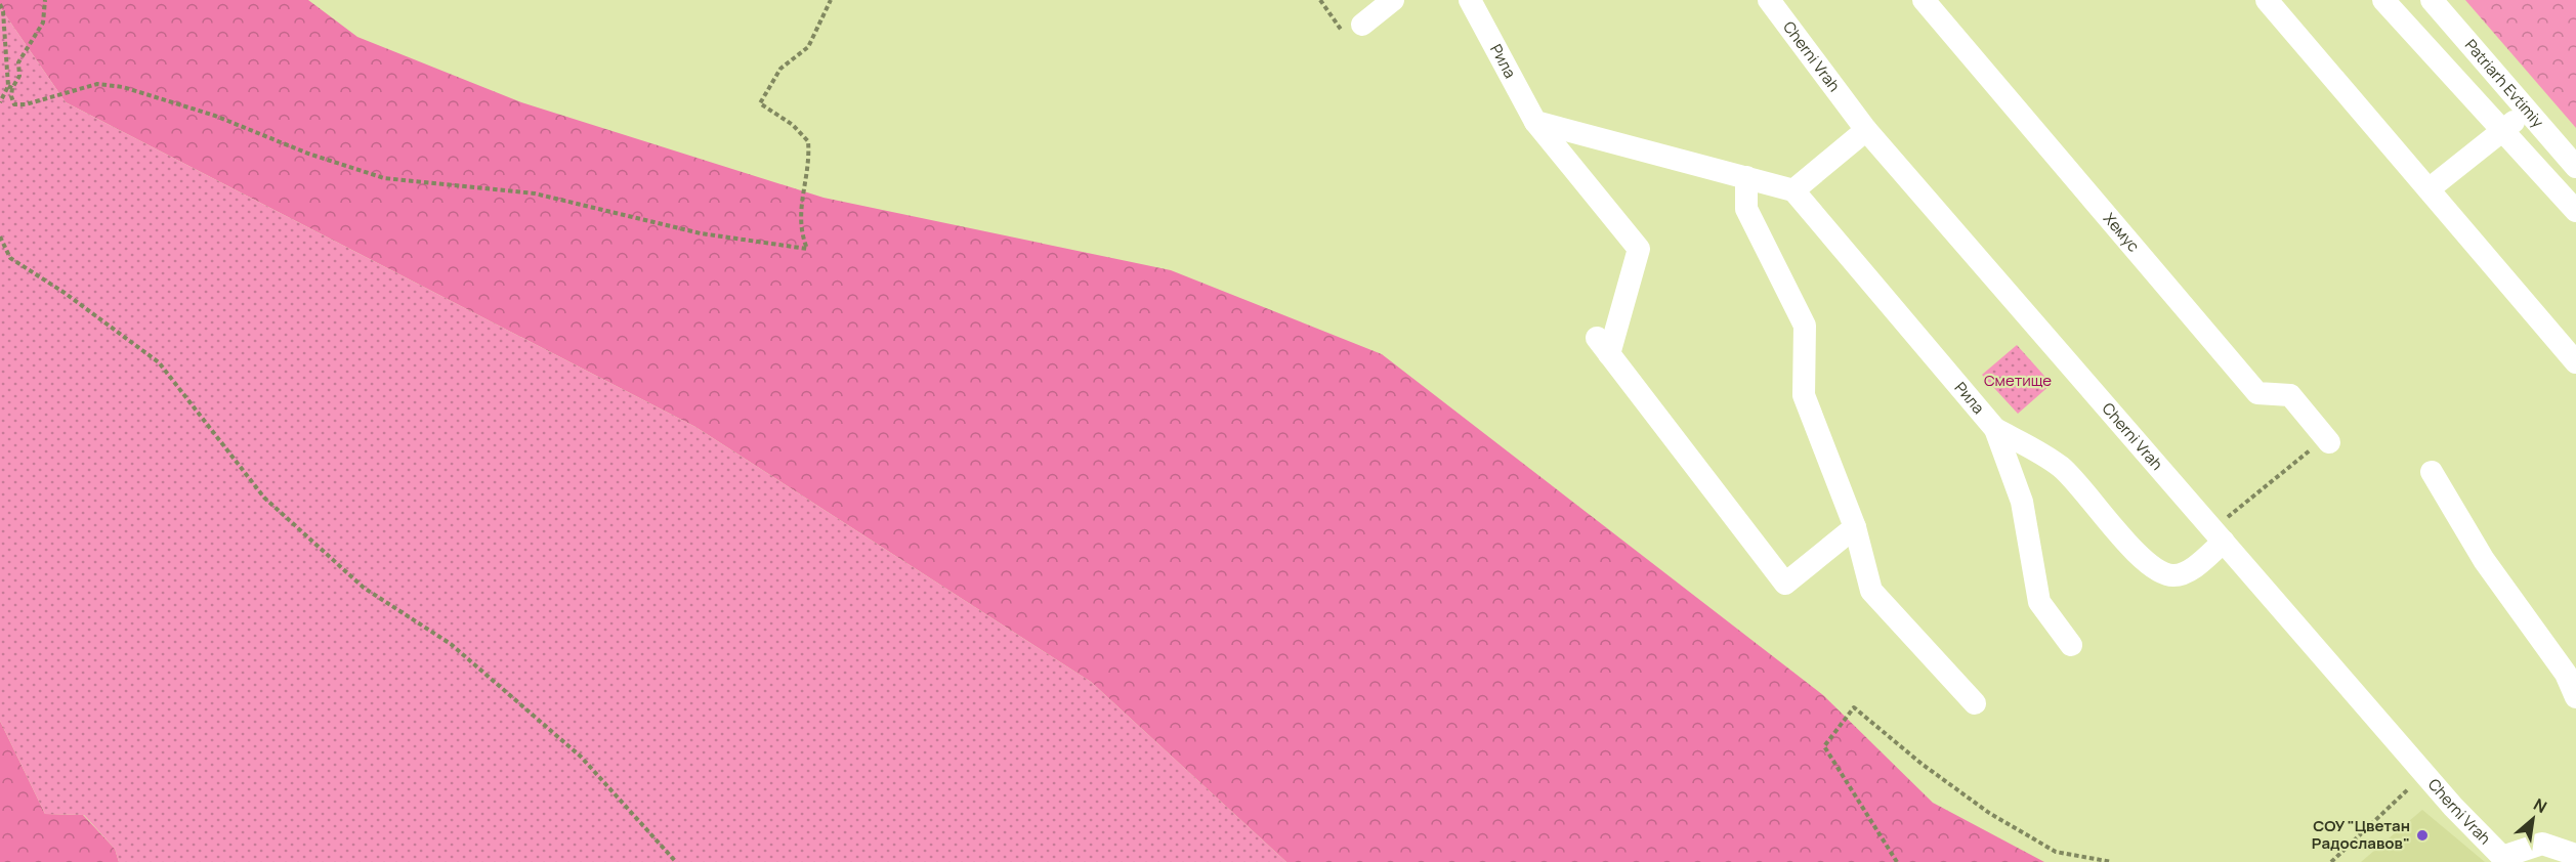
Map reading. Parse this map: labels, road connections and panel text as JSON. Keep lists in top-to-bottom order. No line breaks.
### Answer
{"streets":{"street":["Cherni Vrah","Рила","Patriarh Evtimiy","Хемус"]},"parks":["Сметище"],"places":["СОУ \"Цветан Радославов\""],"north":"top right"}
